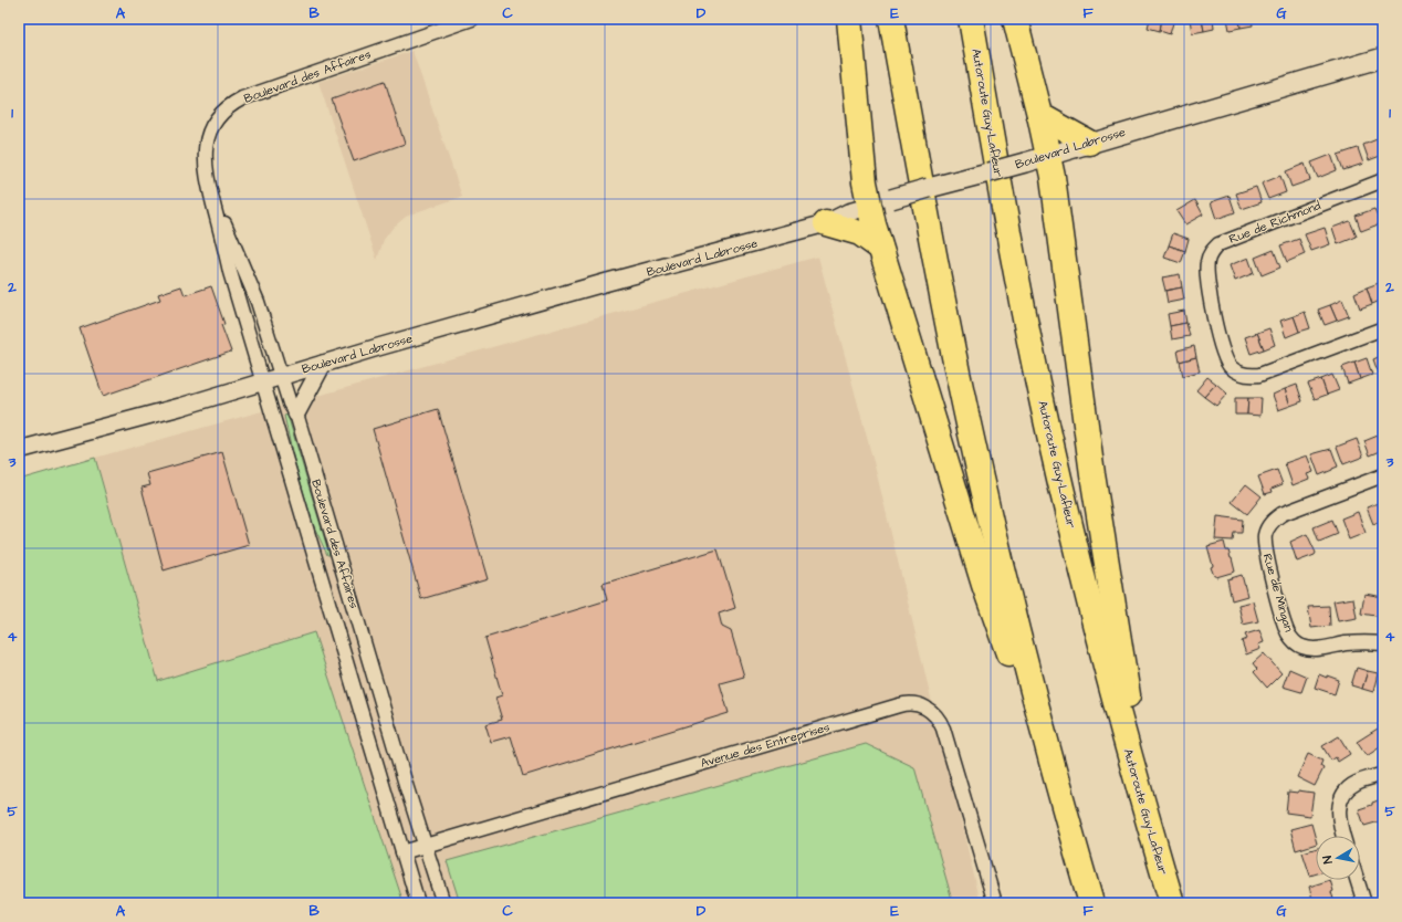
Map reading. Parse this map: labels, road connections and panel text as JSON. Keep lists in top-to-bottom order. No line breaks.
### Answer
{"streets":{"highway":["Autoroute Guy-Lafleur"],"main road":["Boulevard Labrosse"],"street":["Boulevard des Affaires","Rue de Richmond","Rue de Mingan","Avenue des Entreprises"]},"crossings":[["Boulevard des Affaires","Boulevard Labrosse"],["Boulevard des Affaires","Avenue des Entreprises"]],"north":"left","grid":{"columns":["A","B","C","D","E","F","G"],"rows":["1","2","3","4","5"]}}
